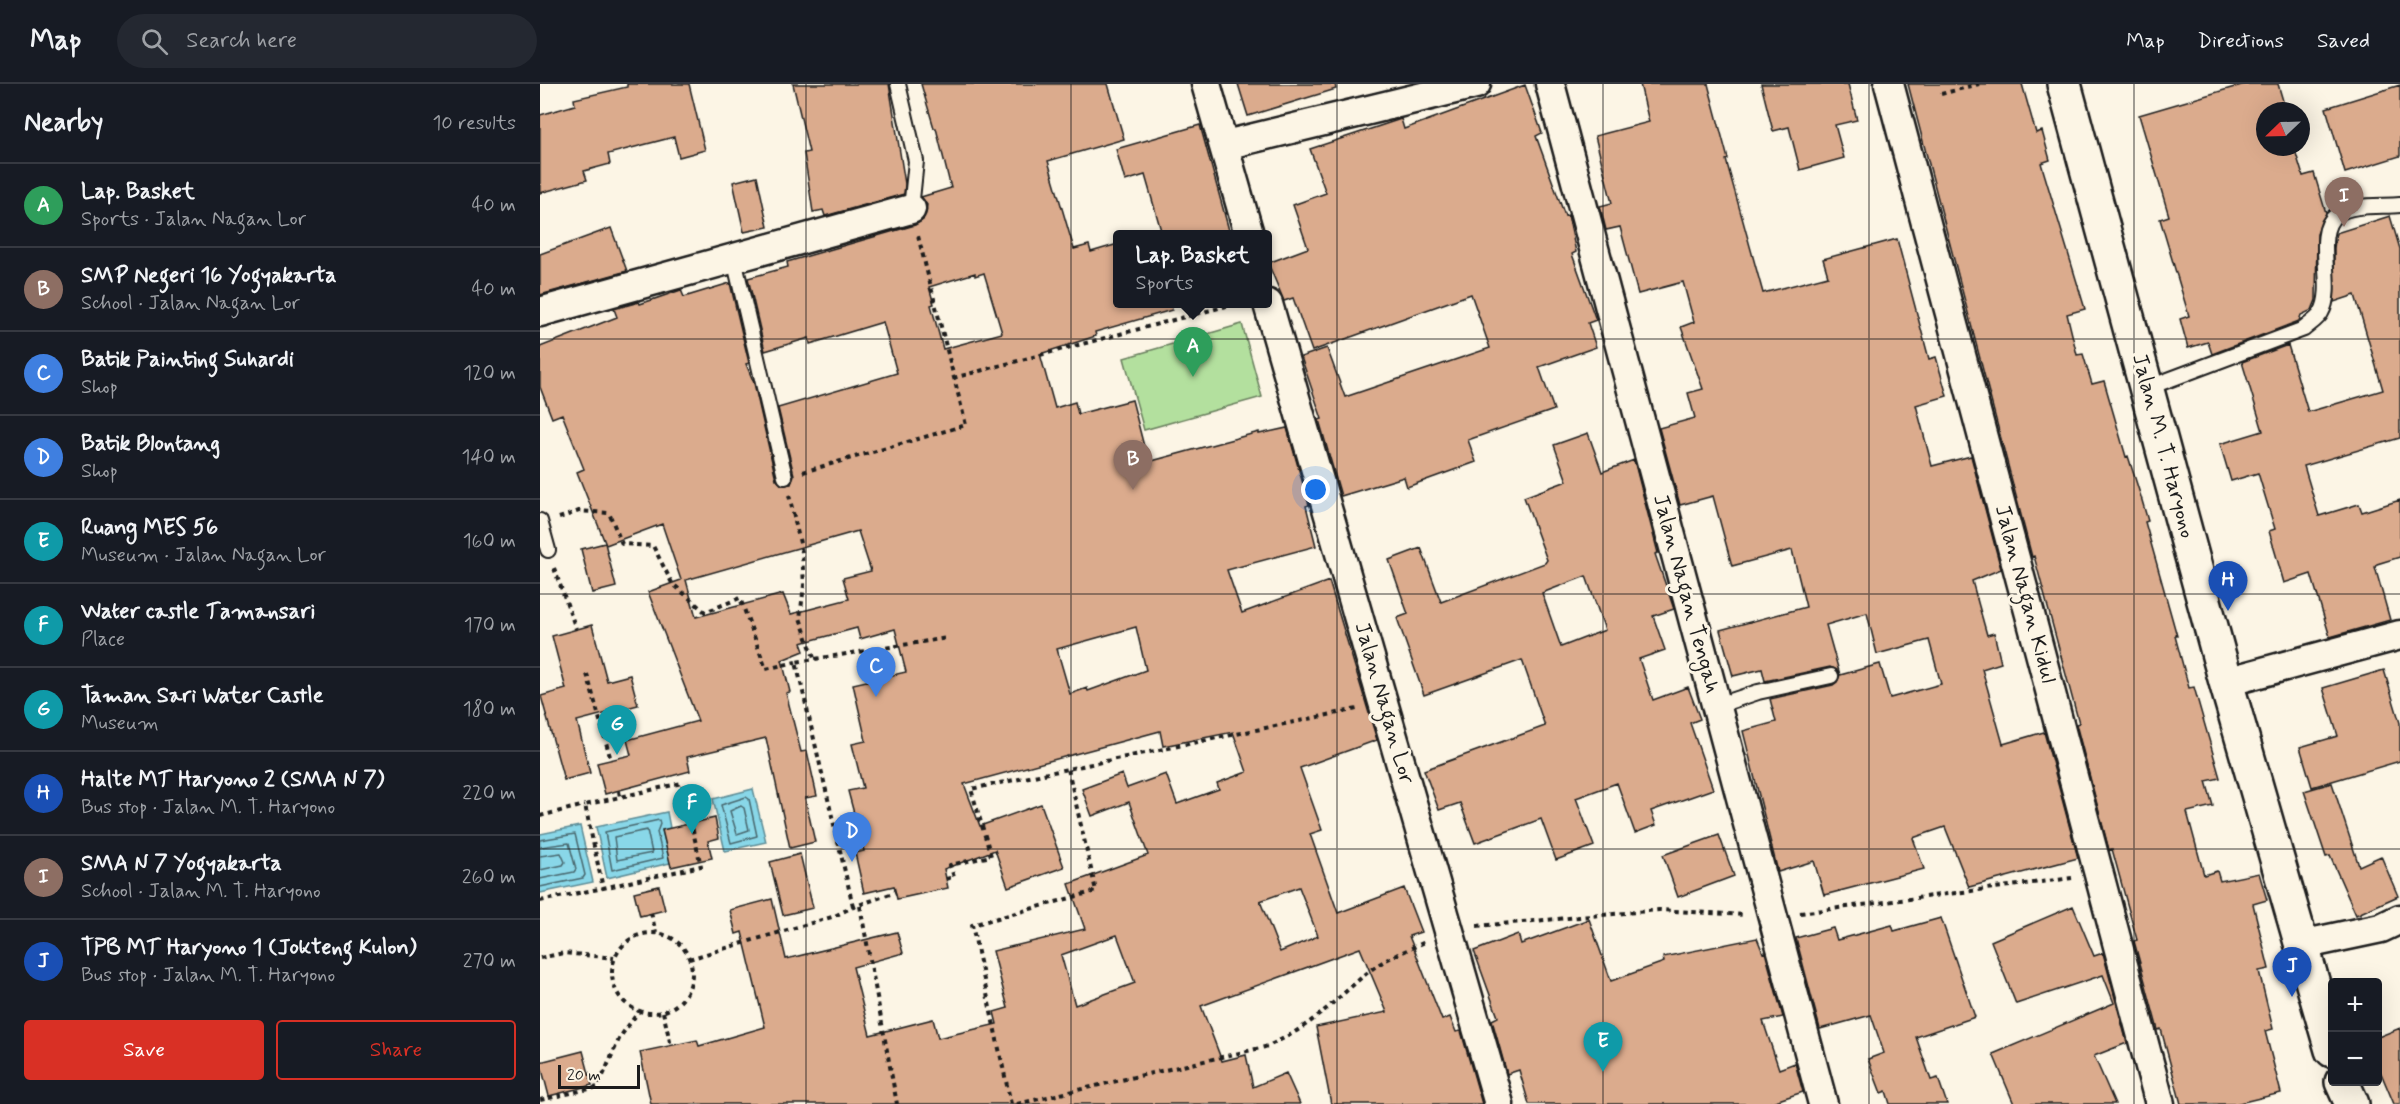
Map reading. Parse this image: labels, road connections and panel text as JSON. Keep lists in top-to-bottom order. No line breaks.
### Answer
{"streets":{"main road":["Jalan M. T. Haryono"],"street":["Jalan Nagan Tengah","Jalan Nagan Kidul","Jalan Nagan Lor"]},"scale_bar":"20 m","north":"bottom left","page":{"header":"Map","search":"Search here","nav":["Map","Directions","Saved"],"heading":["Nearby","10 results"],"list":[{"mark":"A","name":"Lap. Basket","note":"Sports · Jalan Nagan Lor","value":"40 m"},{"mark":"B","name":"SMP Negeri 16 Yogyakarta","note":"School · Jalan Nagan Lor","value":"40 m"},{"mark":"C","name":"Batik Painting Suhardi","note":"Shop","value":"120 m"},{"mark":"D","name":"Batik Blontang","note":"Shop","value":"140 m"},{"mark":"E","name":"Ruang MES 56","note":"Museum · Jalan Nagan Lor","value":"160 m"},{"mark":"F","name":"Water castle Tamansari","note":"Place","value":"170 m"},{"mark":"G","name":"Taman Sari Water Castle","note":"Museum","value":"180 m"},{"mark":"H","name":"Halte MT Haryono 2 (SMA N 7)","note":"Bus stop · Jalan M. T. Haryono","value":"220 m"},{"mark":"I","name":"SMA N 7 Yogyakarta","note":"School · Jalan M. T. Haryono","value":"260 m"},{"mark":"J","name":"TPB MT Haryono 1 (Jokteng Kulon)","note":"Bus stop · Jalan M. T. Haryono","value":"270 m"}],"pins":["I","A","B","H","C","G","F","D","J","E"],"popup":["Lap. Basket","Sports"],"map_buttons":["+","−"],"buttons":["Save","Share"],"scale":"20 m"}}
